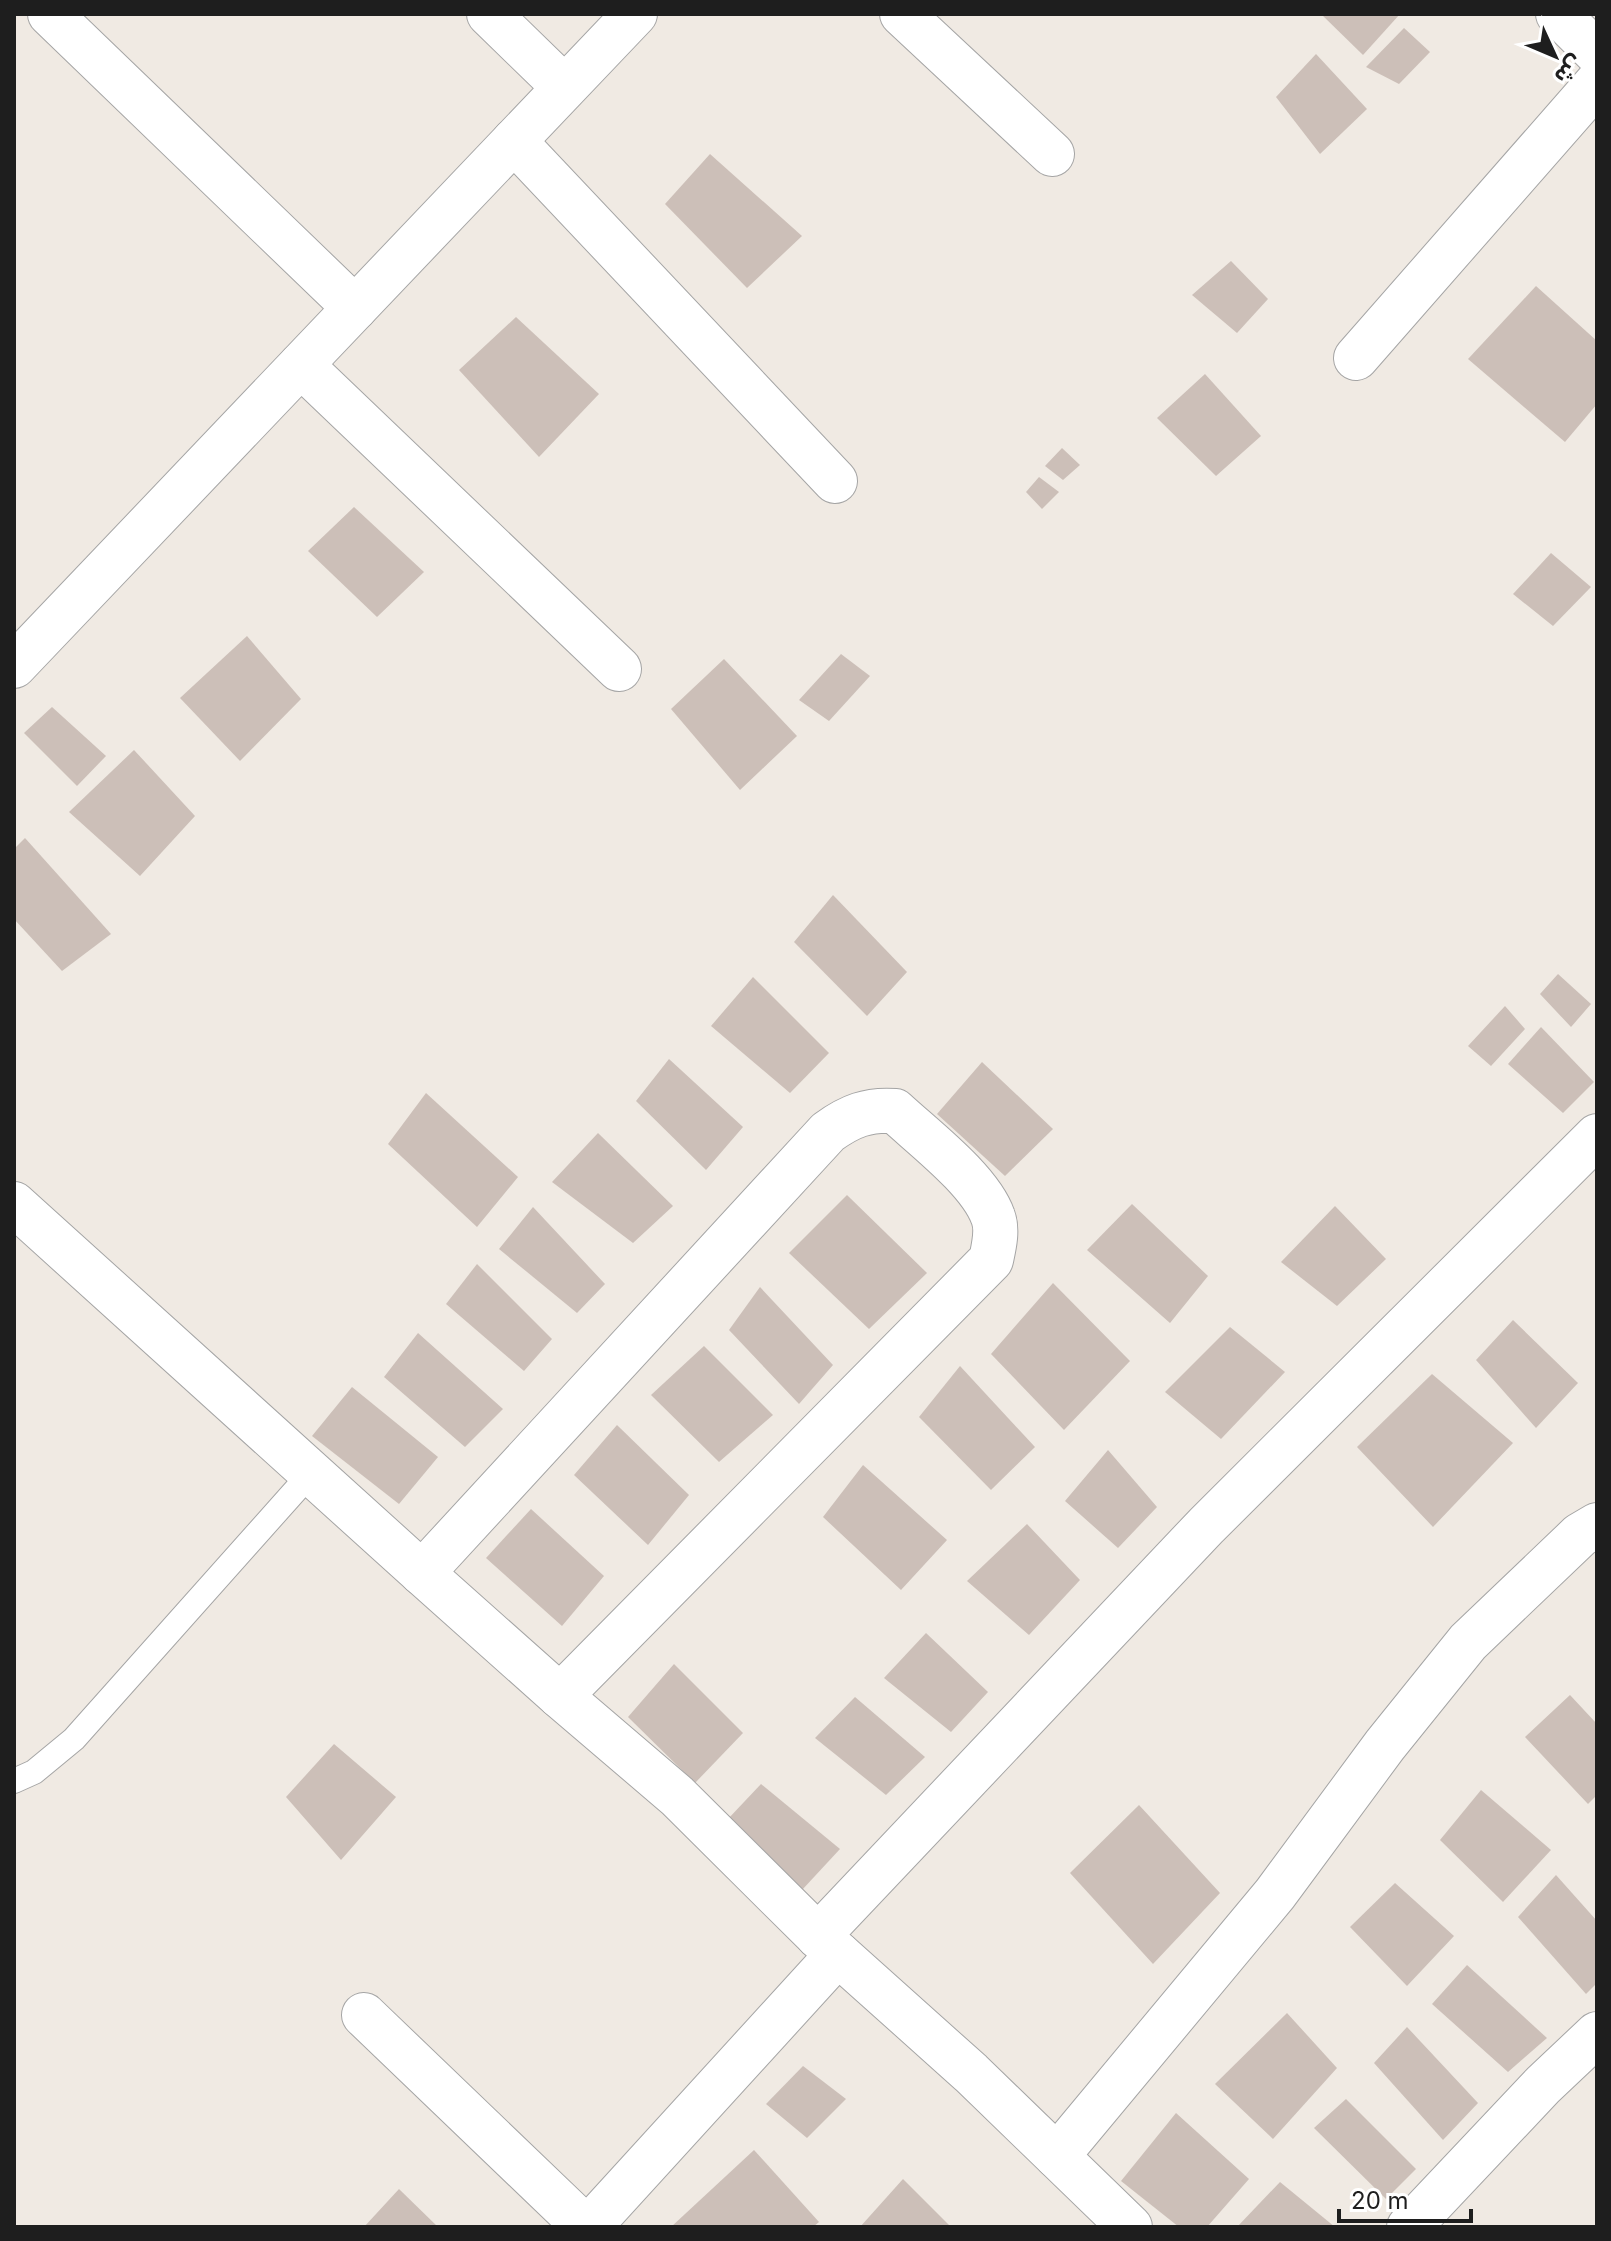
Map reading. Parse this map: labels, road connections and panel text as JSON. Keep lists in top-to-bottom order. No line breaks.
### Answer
{"scale_bar":"20 m","north":"bottom right"}
